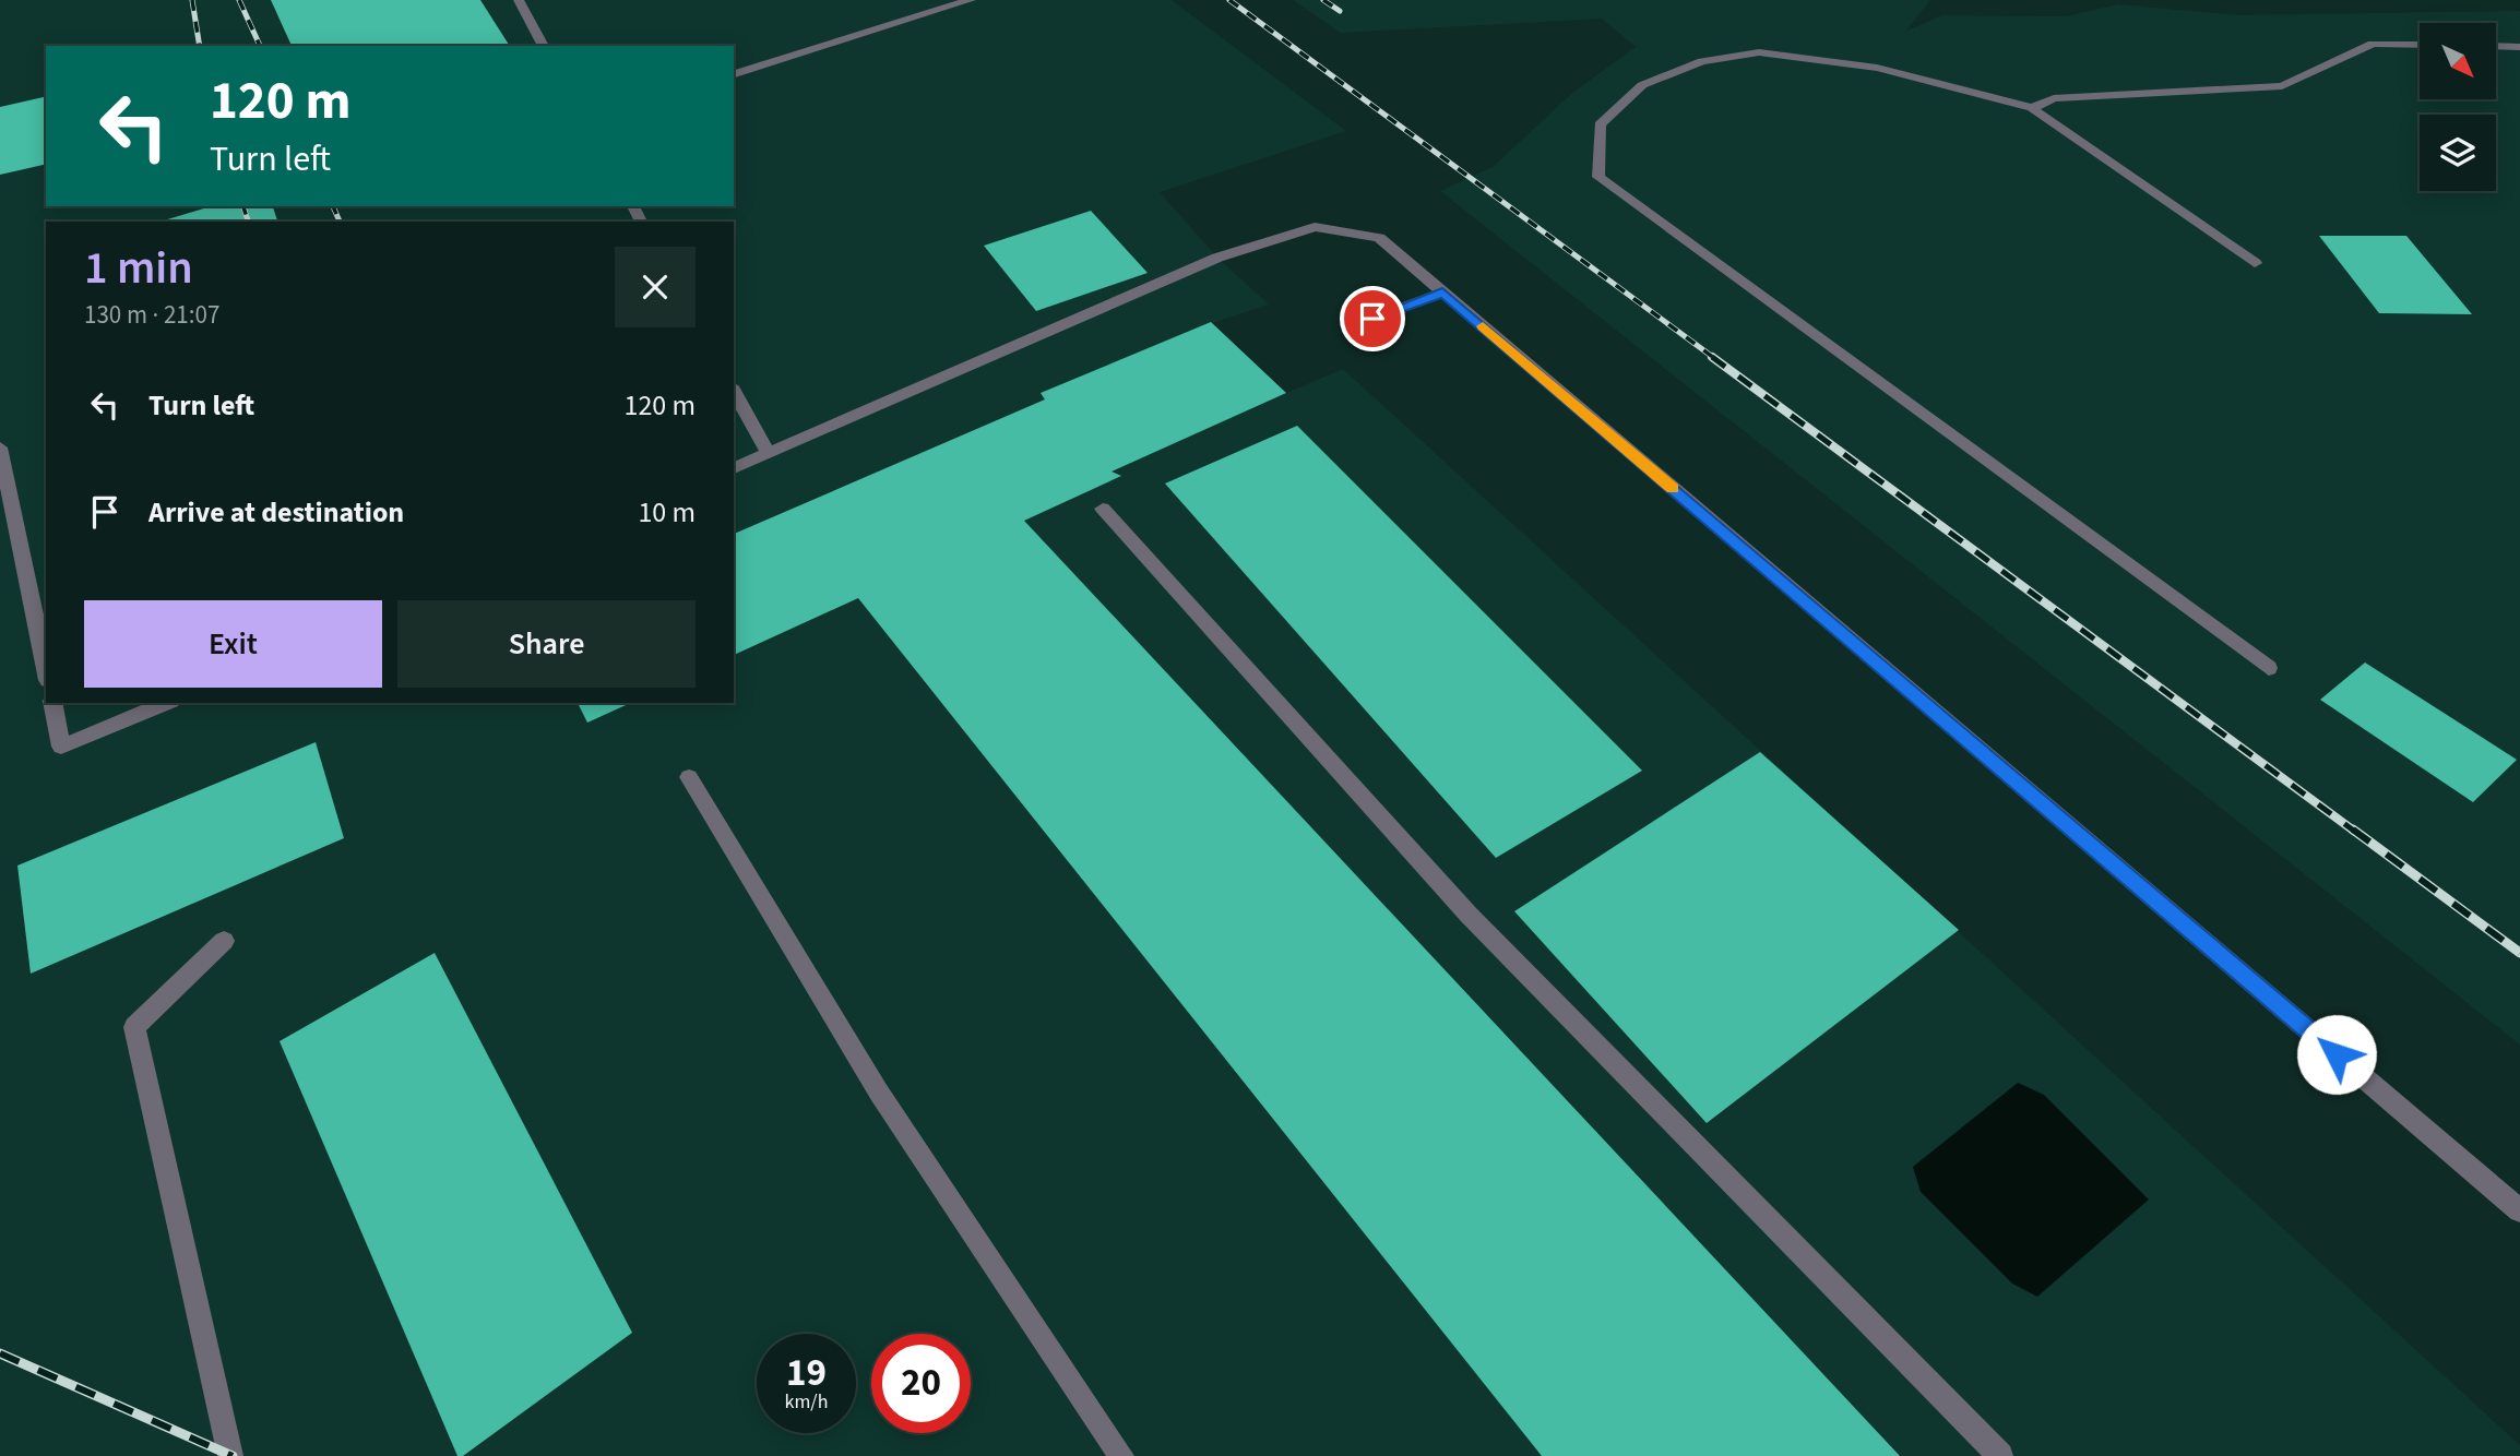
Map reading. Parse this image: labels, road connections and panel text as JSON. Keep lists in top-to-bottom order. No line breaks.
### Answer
{"north":"bottom right","page":{"turn":["120 m","Turn left"],"heading":["1 min","130 m · 21:07"],"list":[{"name":"Turn left","value":"120 m"},{"name":"Arrive at destination","value":"10 m"}],"buttons":["Exit","Share"],"speed":"19 km/h","limit":"20"}}
